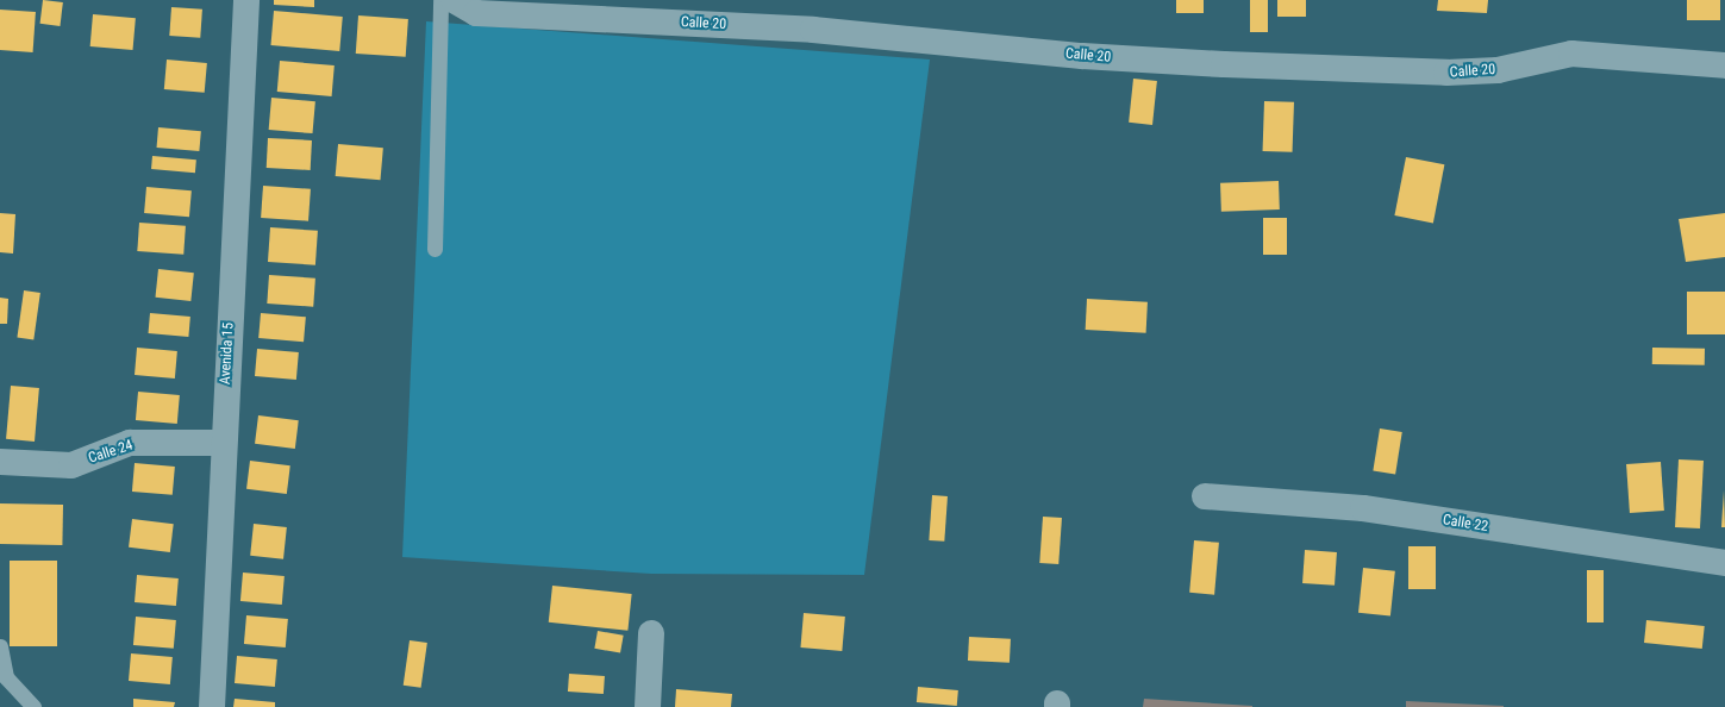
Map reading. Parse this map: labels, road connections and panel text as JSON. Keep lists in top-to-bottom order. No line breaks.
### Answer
{"streets":{"street":["Calle 20","Avenida 15","Calle 24","Calle 22"]},"crossings":[["Avenida 15","Calle 24"]]}
